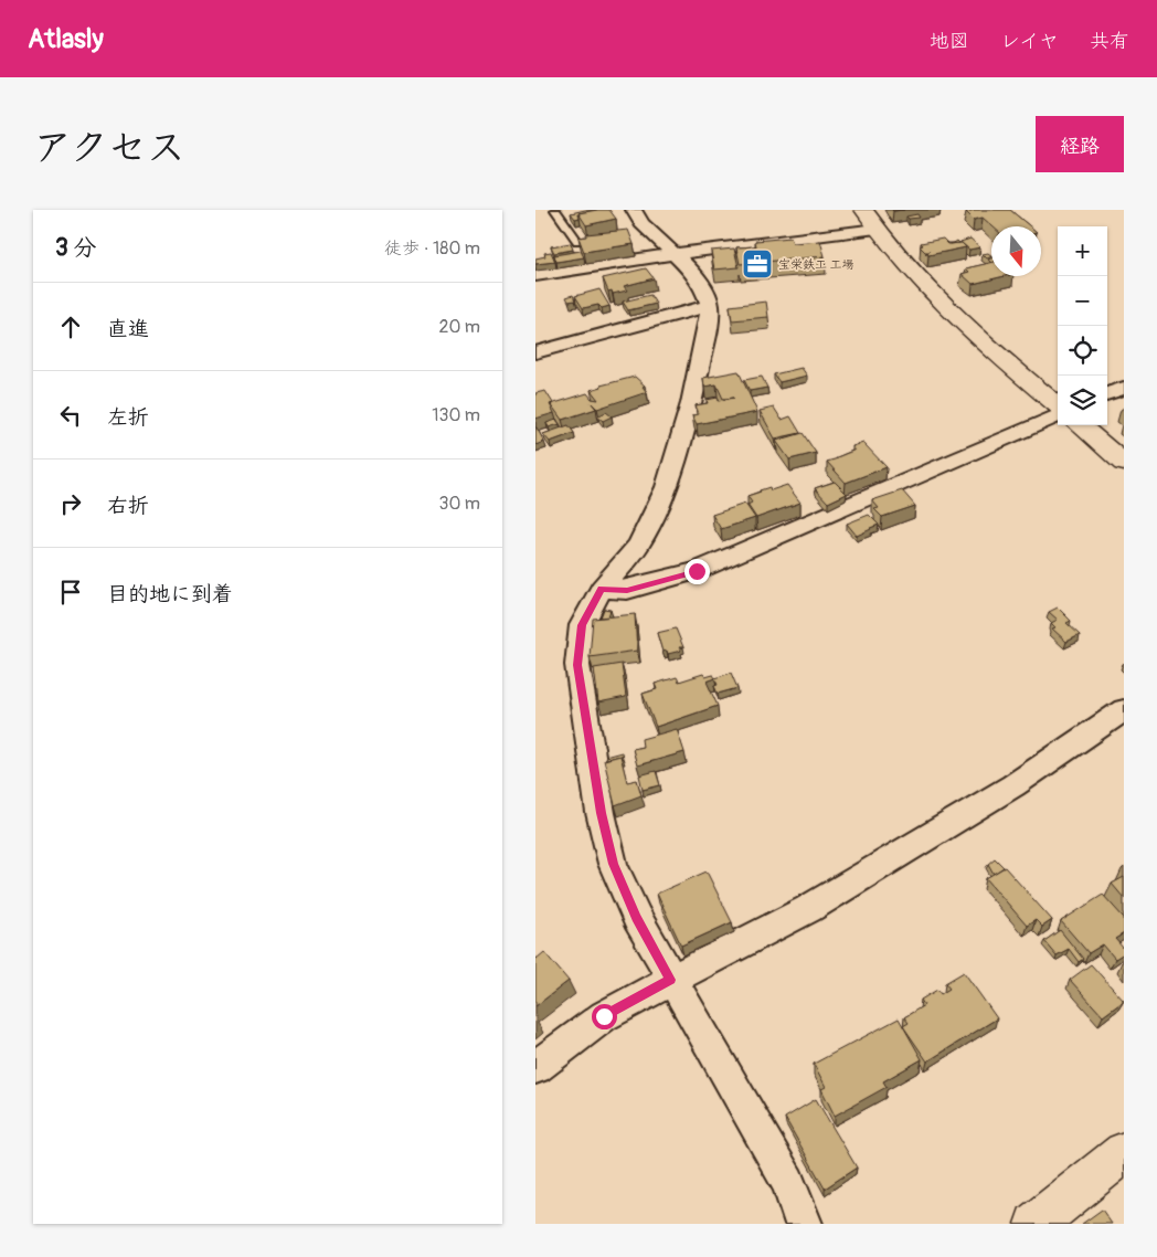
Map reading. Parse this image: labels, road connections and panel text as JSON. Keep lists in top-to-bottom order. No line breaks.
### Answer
{"places":{"office":["宝栄鉄工 工場"]},"north":"bottom","page":{"header":"Atlasly","nav":["地図","レイヤ","共有"],"title":"アクセス","buttons":"経路","heading":["3 分","徒歩 · 180 m"],"map_buttons":["+","−"],"list":[["直進","20 m"],["左折","130 m"],["右折","30 m"],"目的地に到着"]}}
